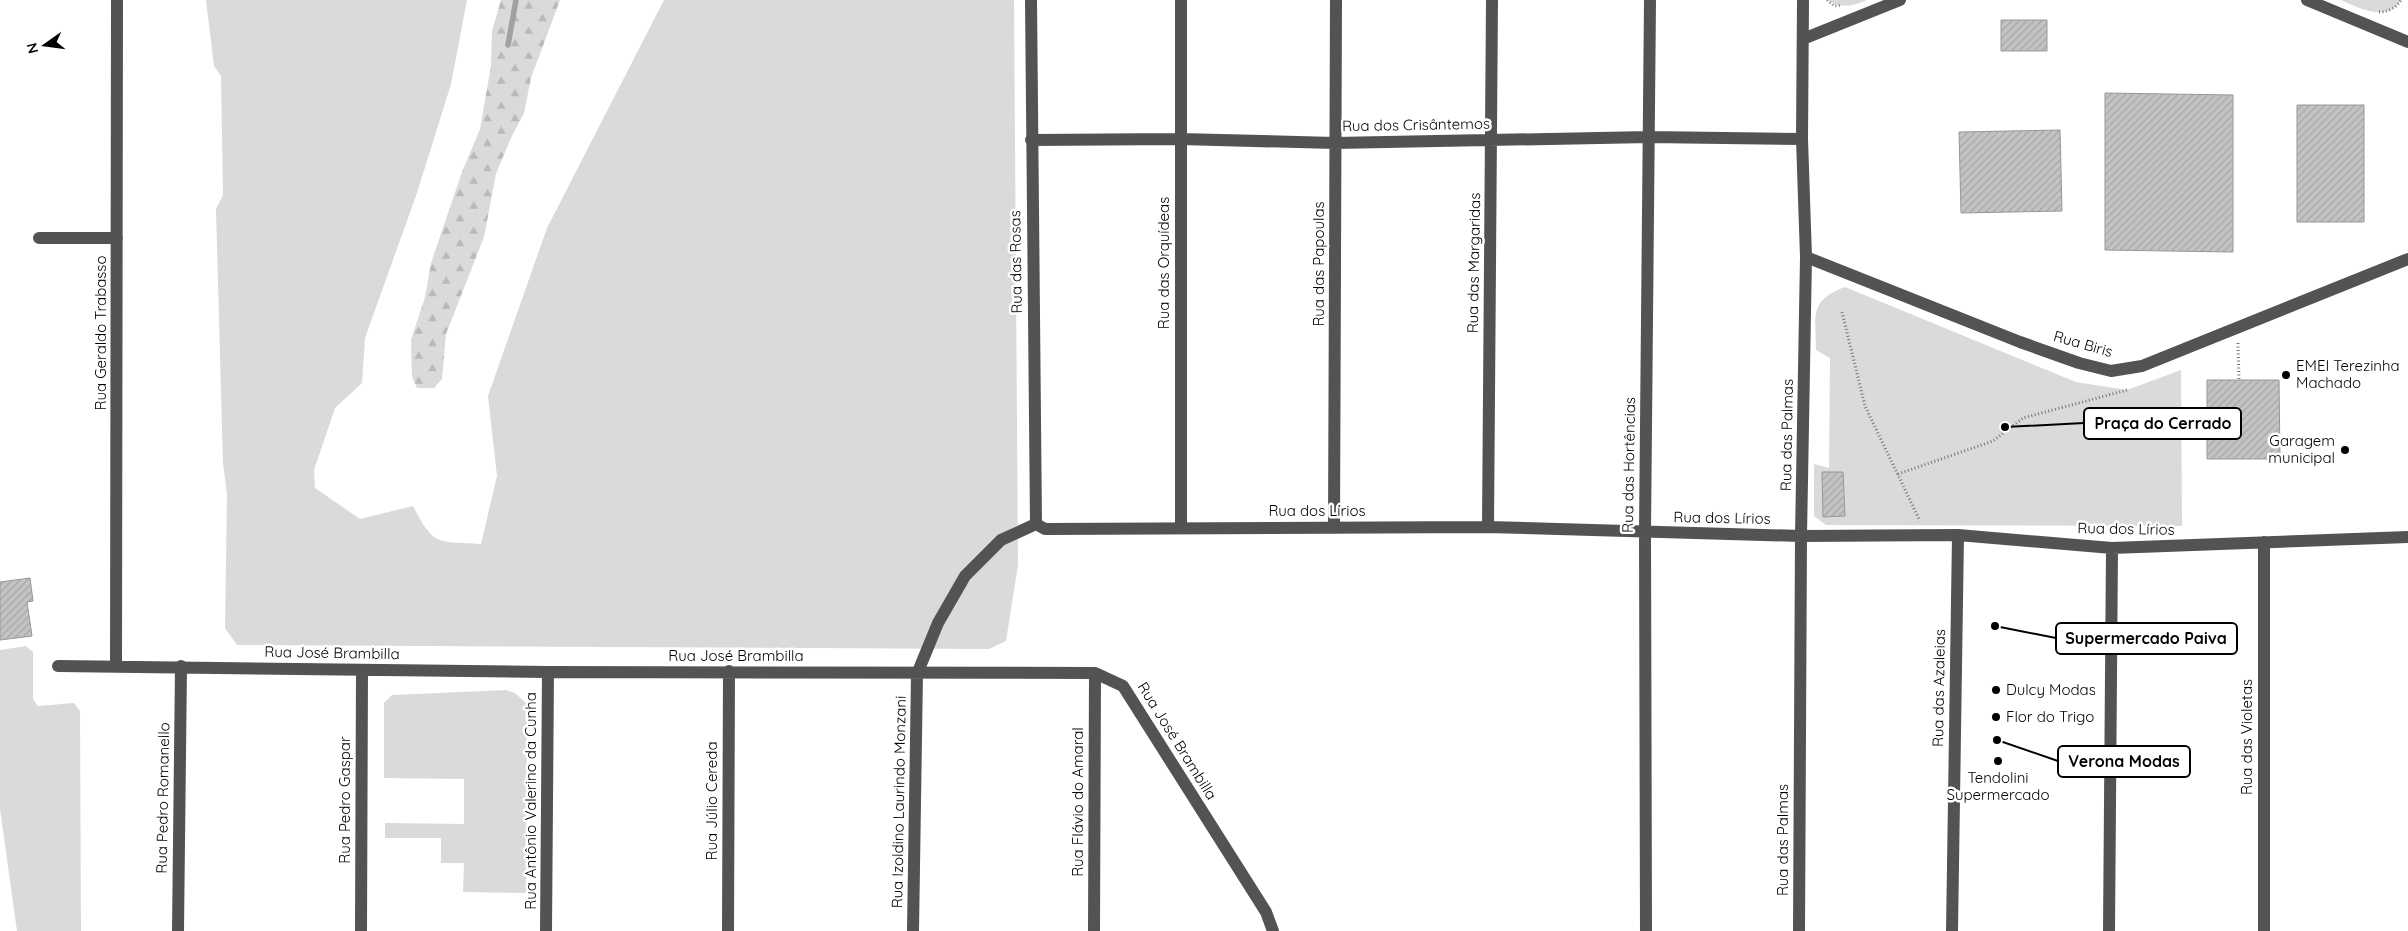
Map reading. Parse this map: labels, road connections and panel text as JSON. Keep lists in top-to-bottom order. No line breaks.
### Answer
{"streets":{"street":["Rua dos Crisântemos","Rua das Rosas","Rua das Orquídeas","Rua das Margaridas","Rua das Papoulas","Rua Geraldo Trabasso","Rua Biris","Rua das Palmas","Rua das Hortências","Rua dos Lírios","Rua José Brambilla","Rua das Azaleias","Rua das Violetas","Rua Pedro Romanello","Rua Pedro Gaspar","Rua Antônio Valerino da Cunha","Rua Júlio Cereda","Rua Izoldino Laurindo Monzani","Rua Flávio do Amaral"]},"crossings":[["Rua dos Crisântemos","Rua das Rosas"],["Rua dos Crisântemos","Rua das Orquídeas"],["Rua dos Crisântemos","Rua das Margaridas"],["Rua dos Crisântemos","Rua das Papoulas"],["Rua dos Crisântemos","Rua das Palmas"],["Rua dos Crisântemos","Rua das Hortências"],["Rua das Rosas","Rua dos Lírios"],["Rua das Orquídeas","Rua dos Lírios"],["Rua das Margaridas","Rua dos Lírios"],["Rua das Papoulas","Rua dos Lírios"],["Rua Geraldo Trabasso","Rua José Brambilla"],["Rua Biris","Rua das Palmas"],["Rua das Palmas","Rua dos Lírios"],["Rua das Hortências","Rua dos Lírios"],["Rua dos Lírios","Rua das Azaleias"],["Rua dos Lírios","Rua das Violetas"],["Rua José Brambilla","Rua Pedro Romanello"],["Rua José Brambilla","Rua Pedro Gaspar"],["Rua José Brambilla","Rua Antônio Valerino da Cunha"],["Rua José Brambilla","Rua Júlio Cereda"],["Rua José Brambilla","Rua Izoldino Laurindo Monzani"],["Rua José Brambilla","Rua Flávio do Amaral"]],"places":["EMEI Terezinha Machado","Praça do Cerrado","Garagem municipal","Supermercado Paiva","Dulcy Modas","Flor do Trigo","Verona Modas","Tendolini Supermercado"],"north":"left"}
